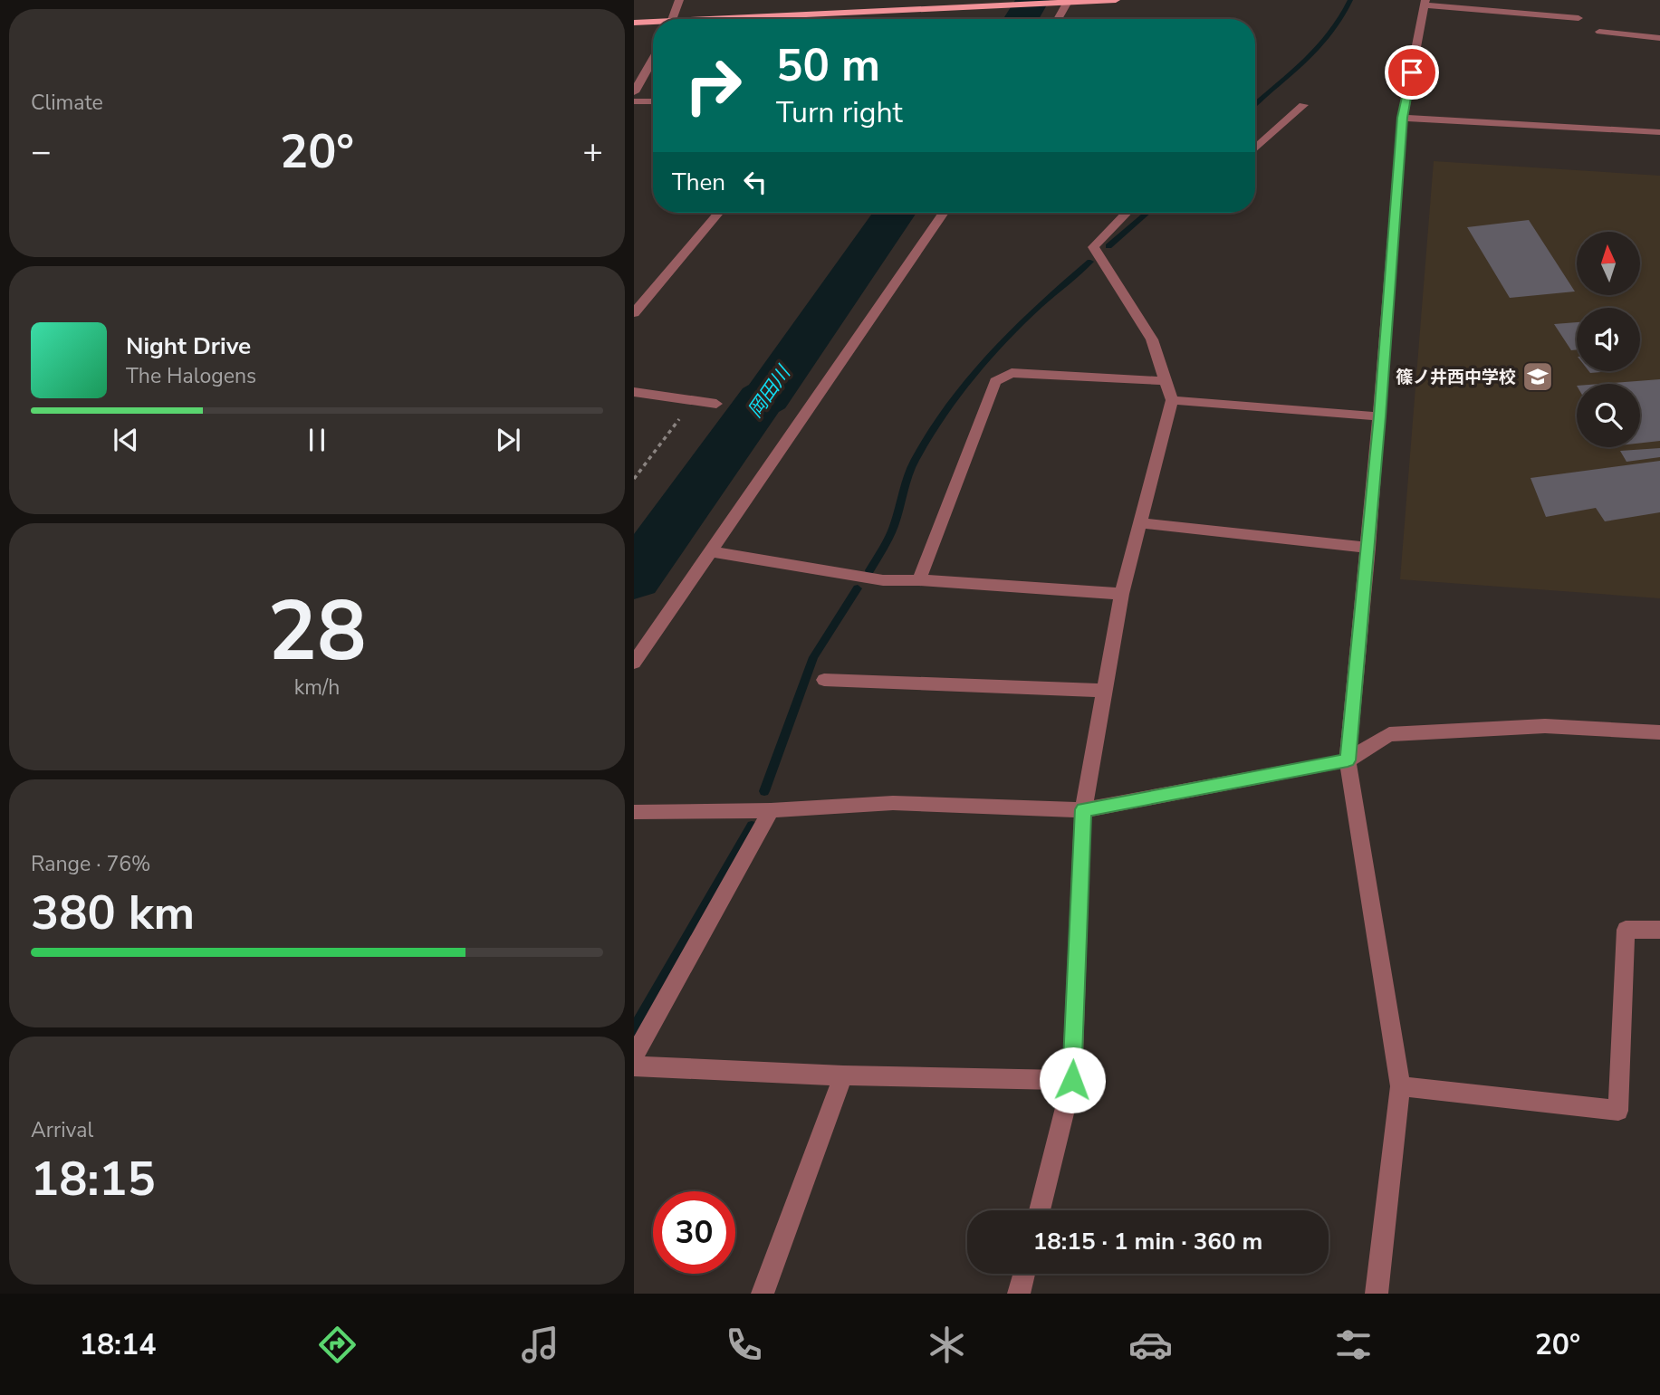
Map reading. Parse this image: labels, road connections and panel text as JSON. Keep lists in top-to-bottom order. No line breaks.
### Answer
{"water":["岡田川"],"places":{"school or university":["篠ノ井西中学校"]},"north":"top","page":{"tile":["Climate",["28","km/h"],["Range · 76%","380 km"],["Arrival","18:15"]],"turn":["50 m","Turn right"],"heat":["−","20°","+"],"then":"Then","song":["Night Drive","The Halogens"],"limit":"30","trip":"18:15 · 1 min · 360 m","tabs":["18:14","20°"]}}
